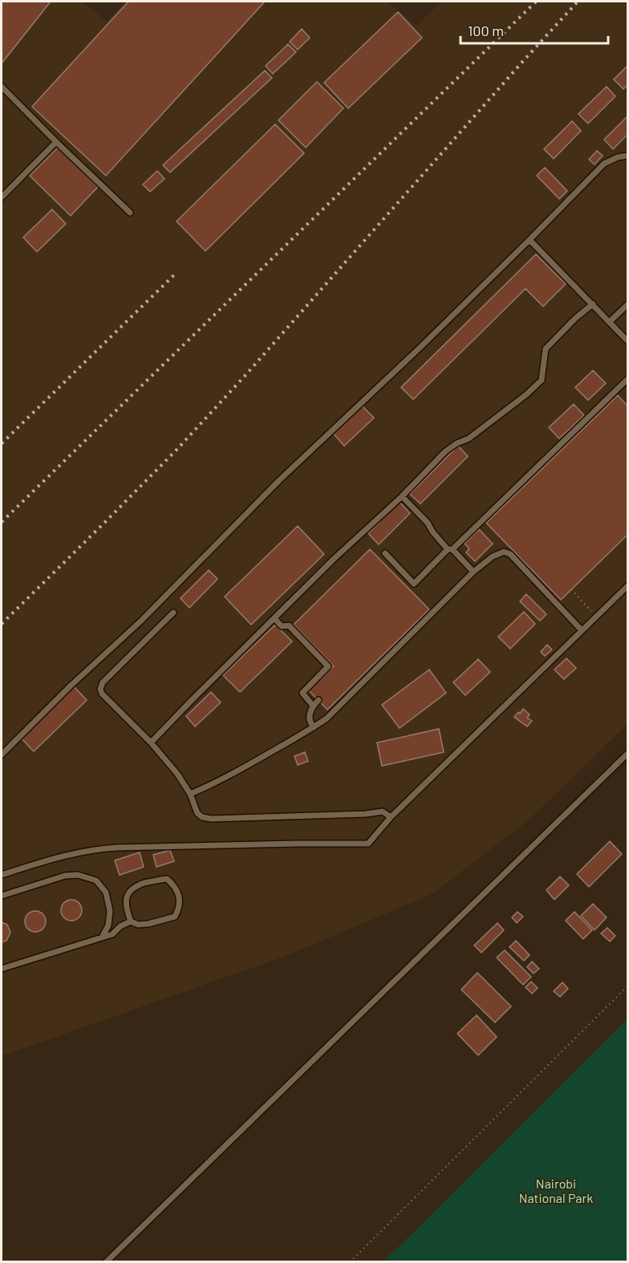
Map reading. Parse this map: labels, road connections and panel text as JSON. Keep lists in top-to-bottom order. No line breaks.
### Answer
{"parks":["Nairobi National Park"],"scale_bar":"100 m"}
